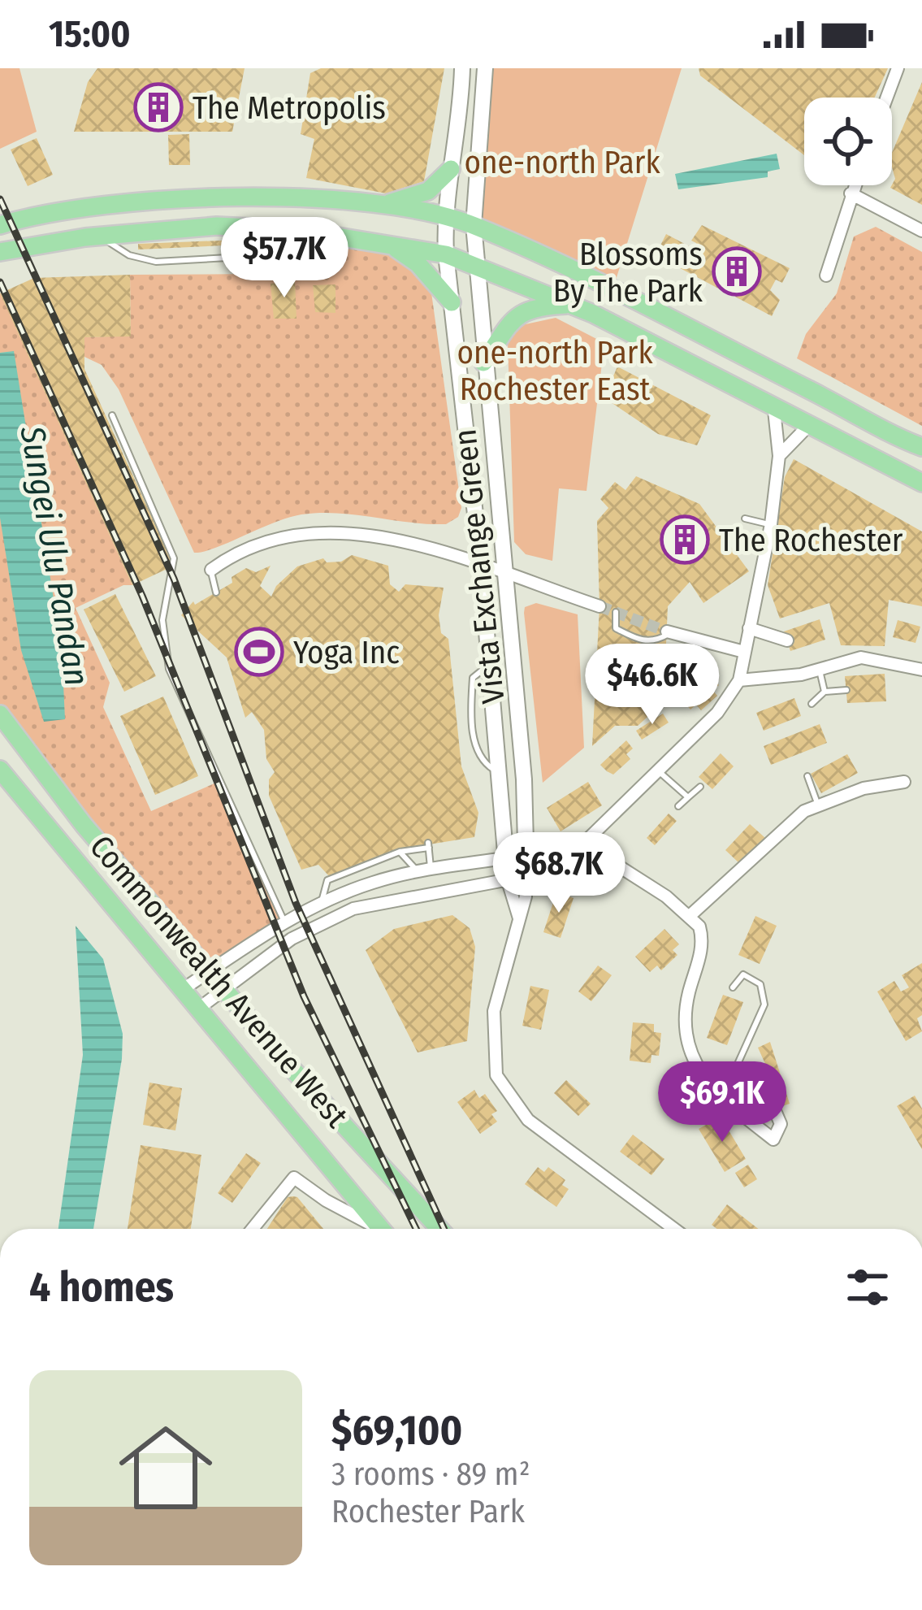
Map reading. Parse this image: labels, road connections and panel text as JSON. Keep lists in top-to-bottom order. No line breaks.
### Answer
{"streets":{"main road":["Commonwealth Avenue West"],"street":["Vista Exchange Green"]},"water":["Sungei Ulu Pandan"],"parks":["one-north Park","one-north Park Rochester East"],"places":{"building":["The Metropolis","Blossoms By The Park","The Rochester"],"sports":["Yoga Inc"]},"page":{"status":"15:00","price":["$57.7K","$46.6K","$68.7K","$69.1K"],"heading":"4 homes","list":[{"name":"$69,100","note":"3 rooms · 89 m² · Rochester Park"}]}}
